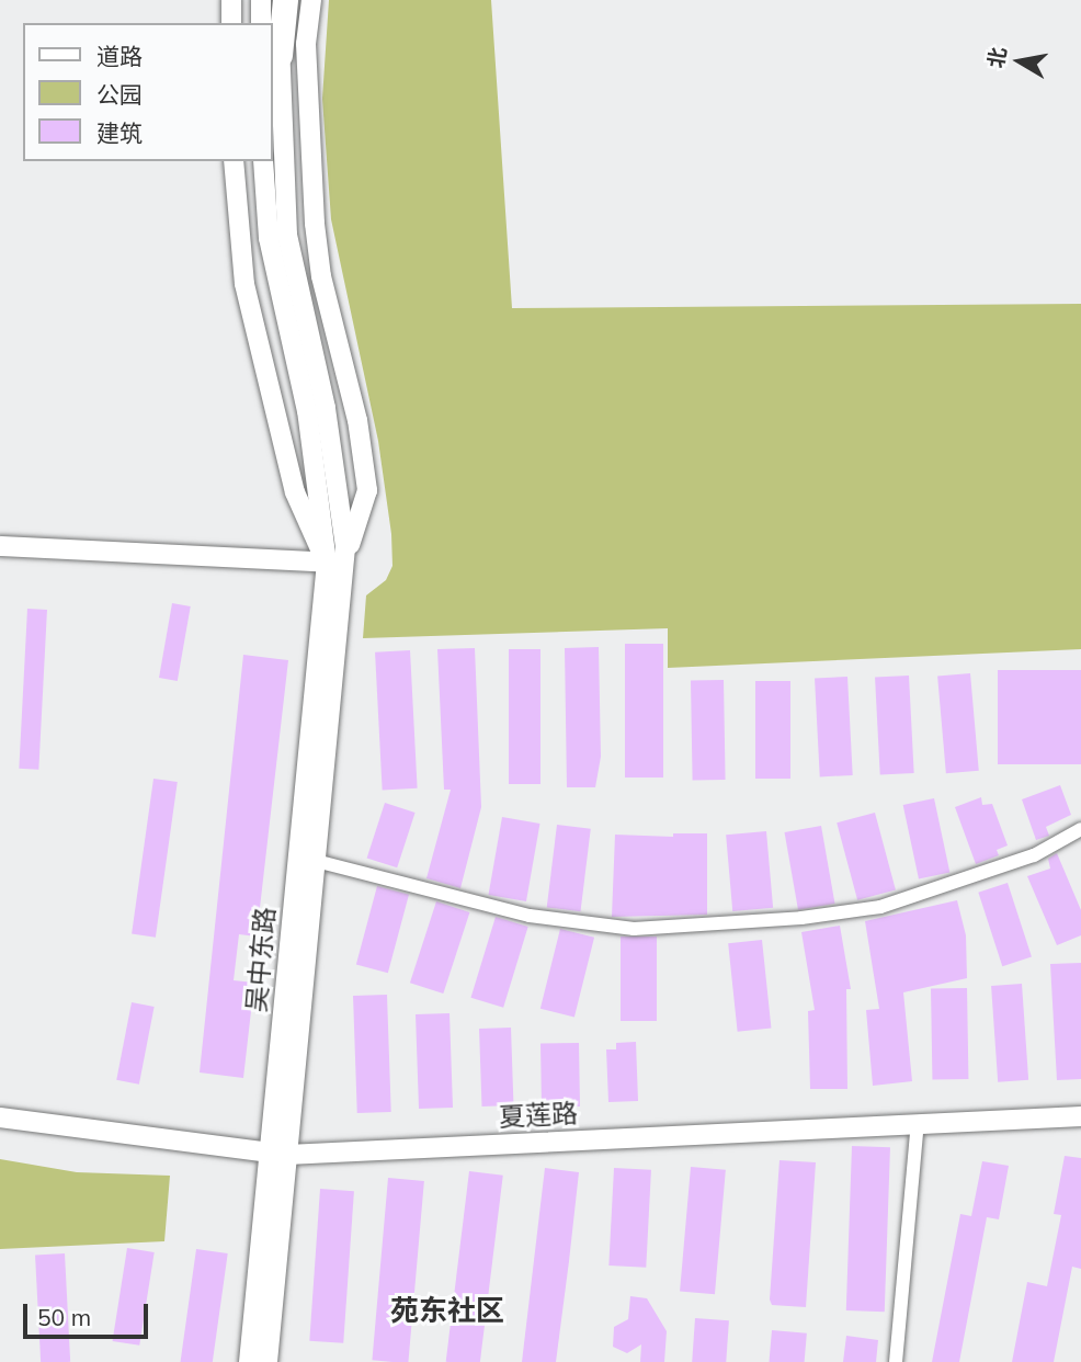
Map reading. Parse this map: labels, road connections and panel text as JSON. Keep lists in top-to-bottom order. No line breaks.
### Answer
{"streets":{"main road":["吴中东路","夏莲路"]},"crossings":[["吴中东路","夏莲路"]],"districts":["苑东社区"],"legend":["道路","公园","建筑"],"scale_bar":"50 m","north":"left"}
